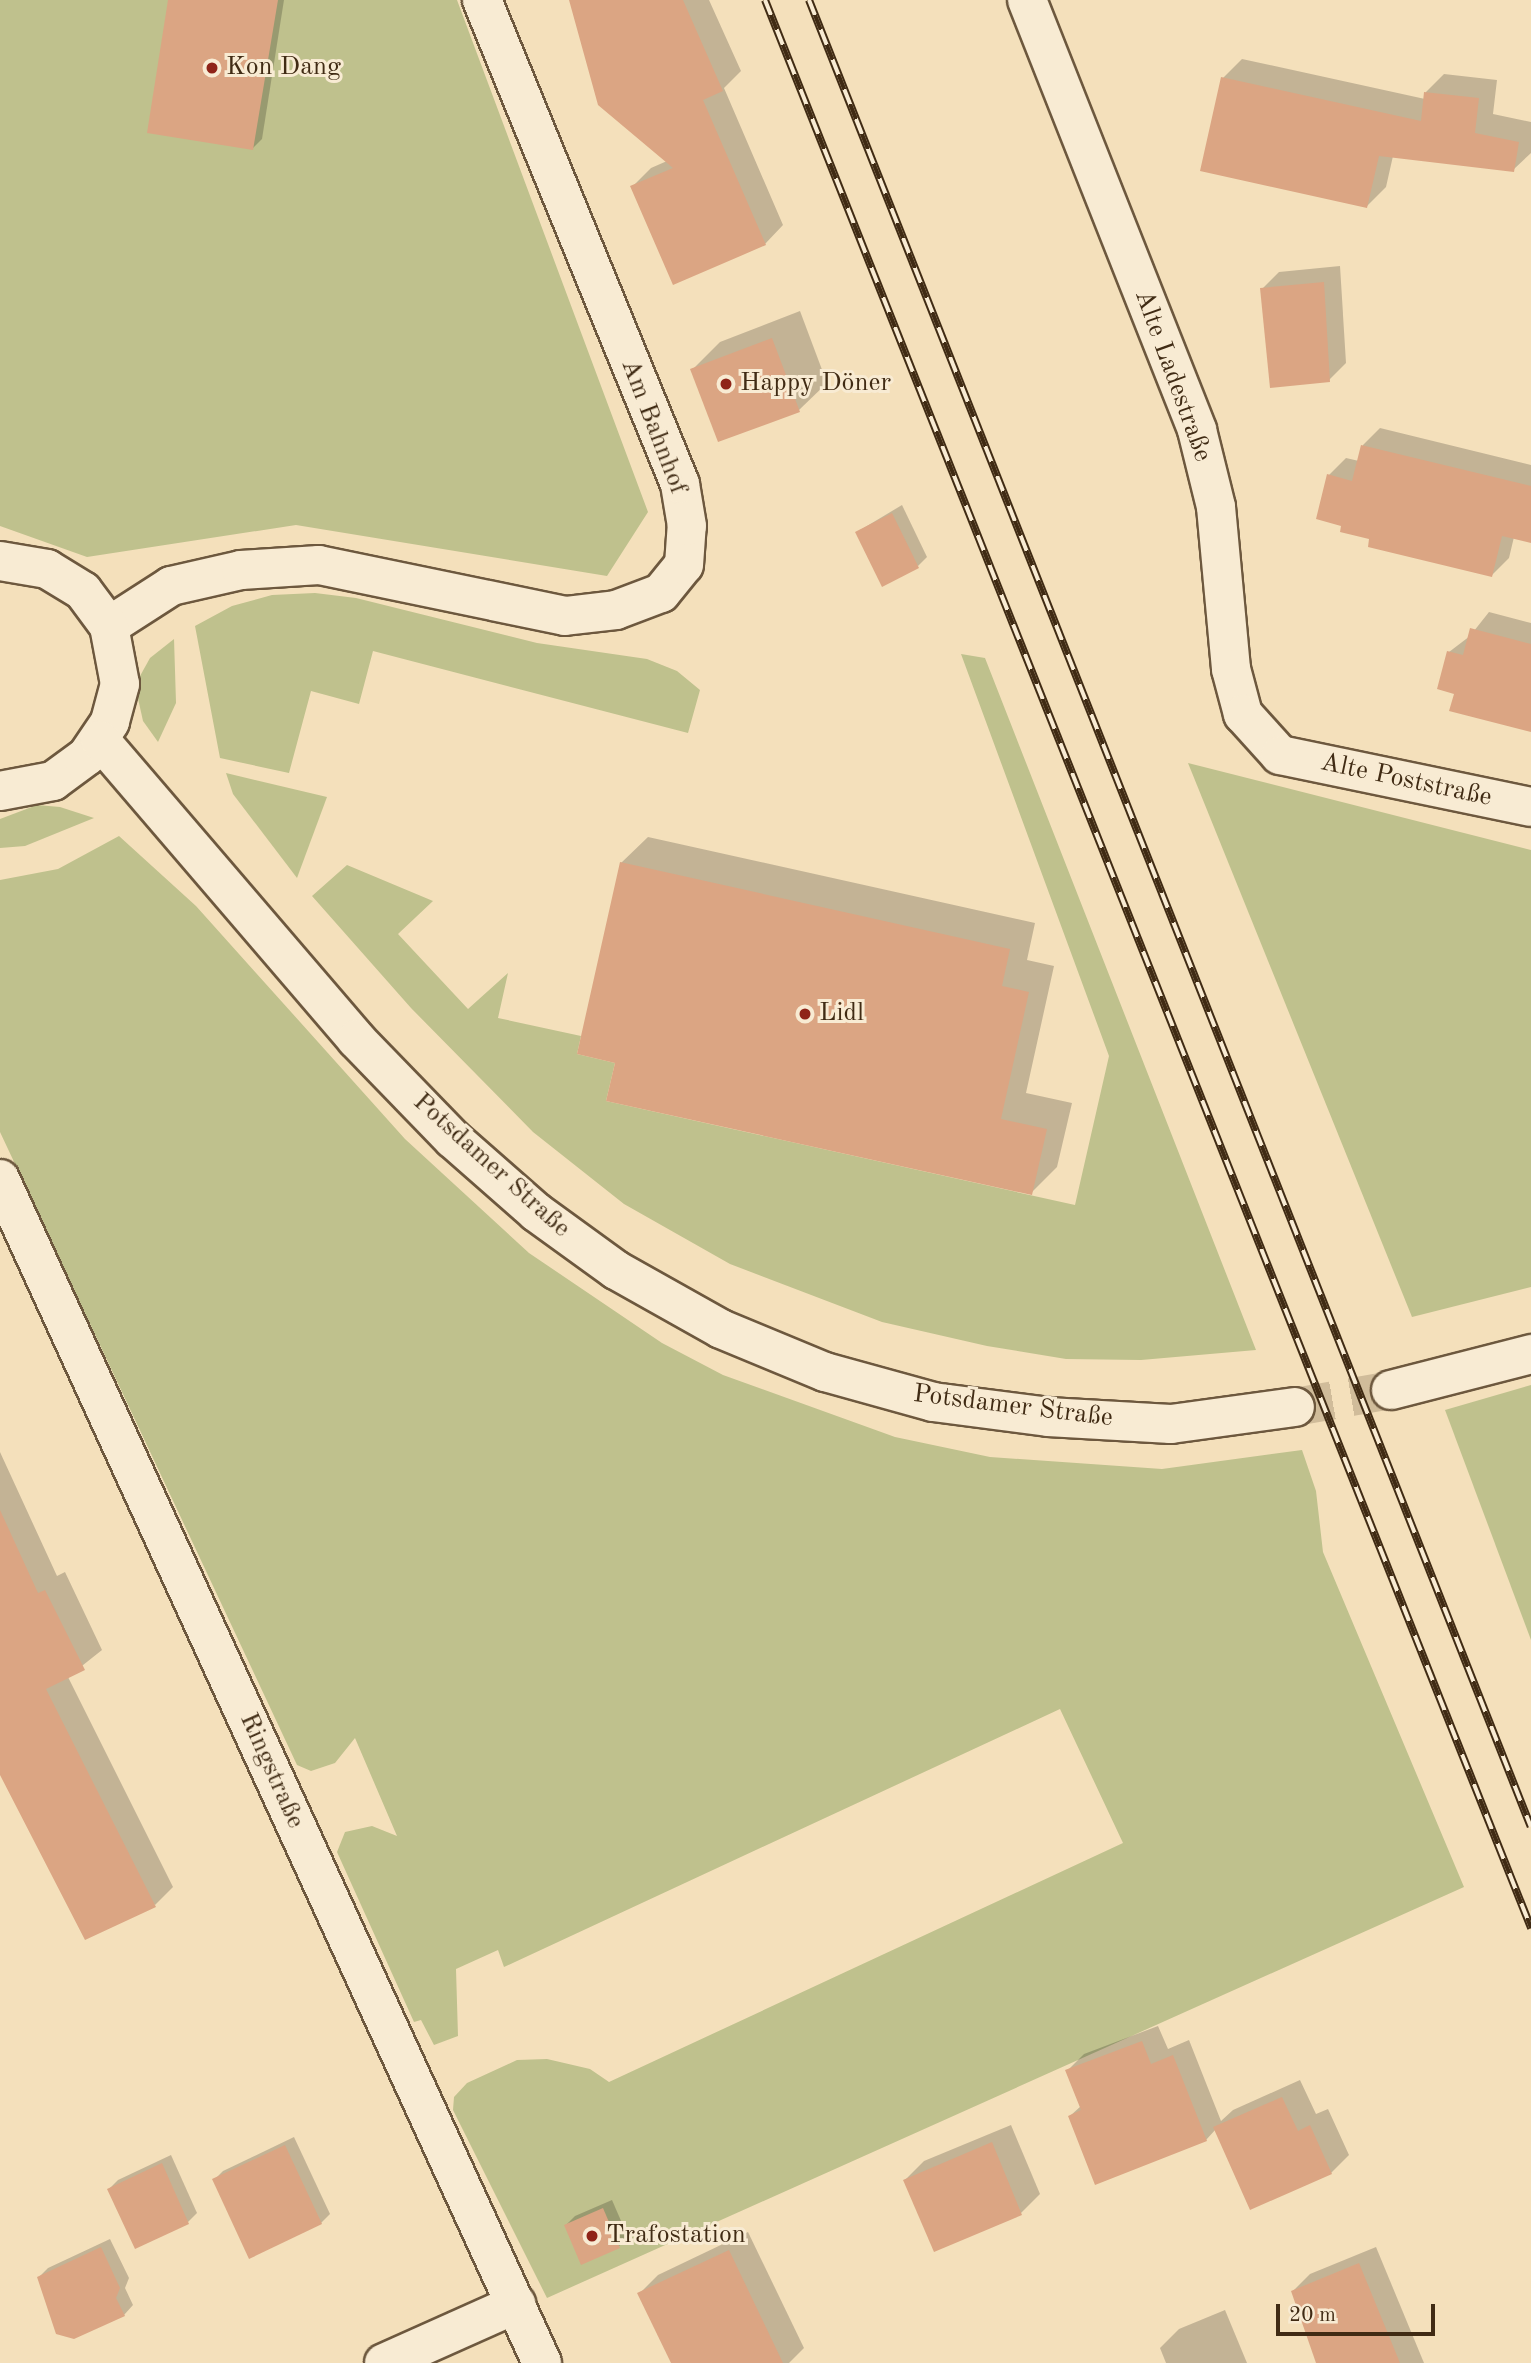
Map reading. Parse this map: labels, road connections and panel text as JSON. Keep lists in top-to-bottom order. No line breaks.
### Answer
{"streets":{"main road":["Alte Ladestraße","Am Bahnhof","Alte Poststraße","Potsdamer Straße","Ringstraße"]},"crossings":[["Alte Ladestraße","Alte Poststraße"]],"places":["Kon Dang","Happy Döner","Lidl","Trafostation"],"scale_bar":"20 m"}
